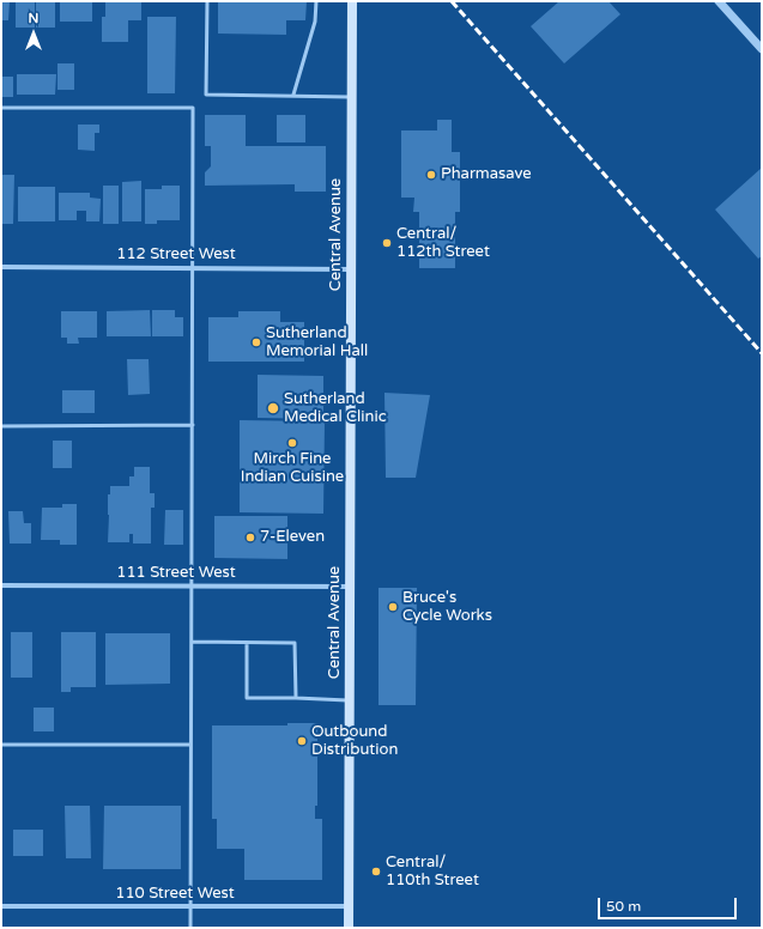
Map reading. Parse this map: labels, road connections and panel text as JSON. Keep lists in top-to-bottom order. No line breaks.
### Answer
{"streets":{"main road":["Central Avenue"],"street":["112 Street West","111 Street West","110 Street West"]},"crossings":[["Central Avenue","112 Street West"],["Central Avenue","111 Street West"],["Central Avenue","110 Street West"]],"places":["Pharmasave","Central/ 112th Street","Sutherland Memorial Hall","Sutherland Medical Clinic","Mirch Fine Indian Cuisine","7-Eleven","Bruce's Cycle Works","Outbound Distribution","Central/ 110th Street"],"scale_bar":"50 m","north":"top"}
